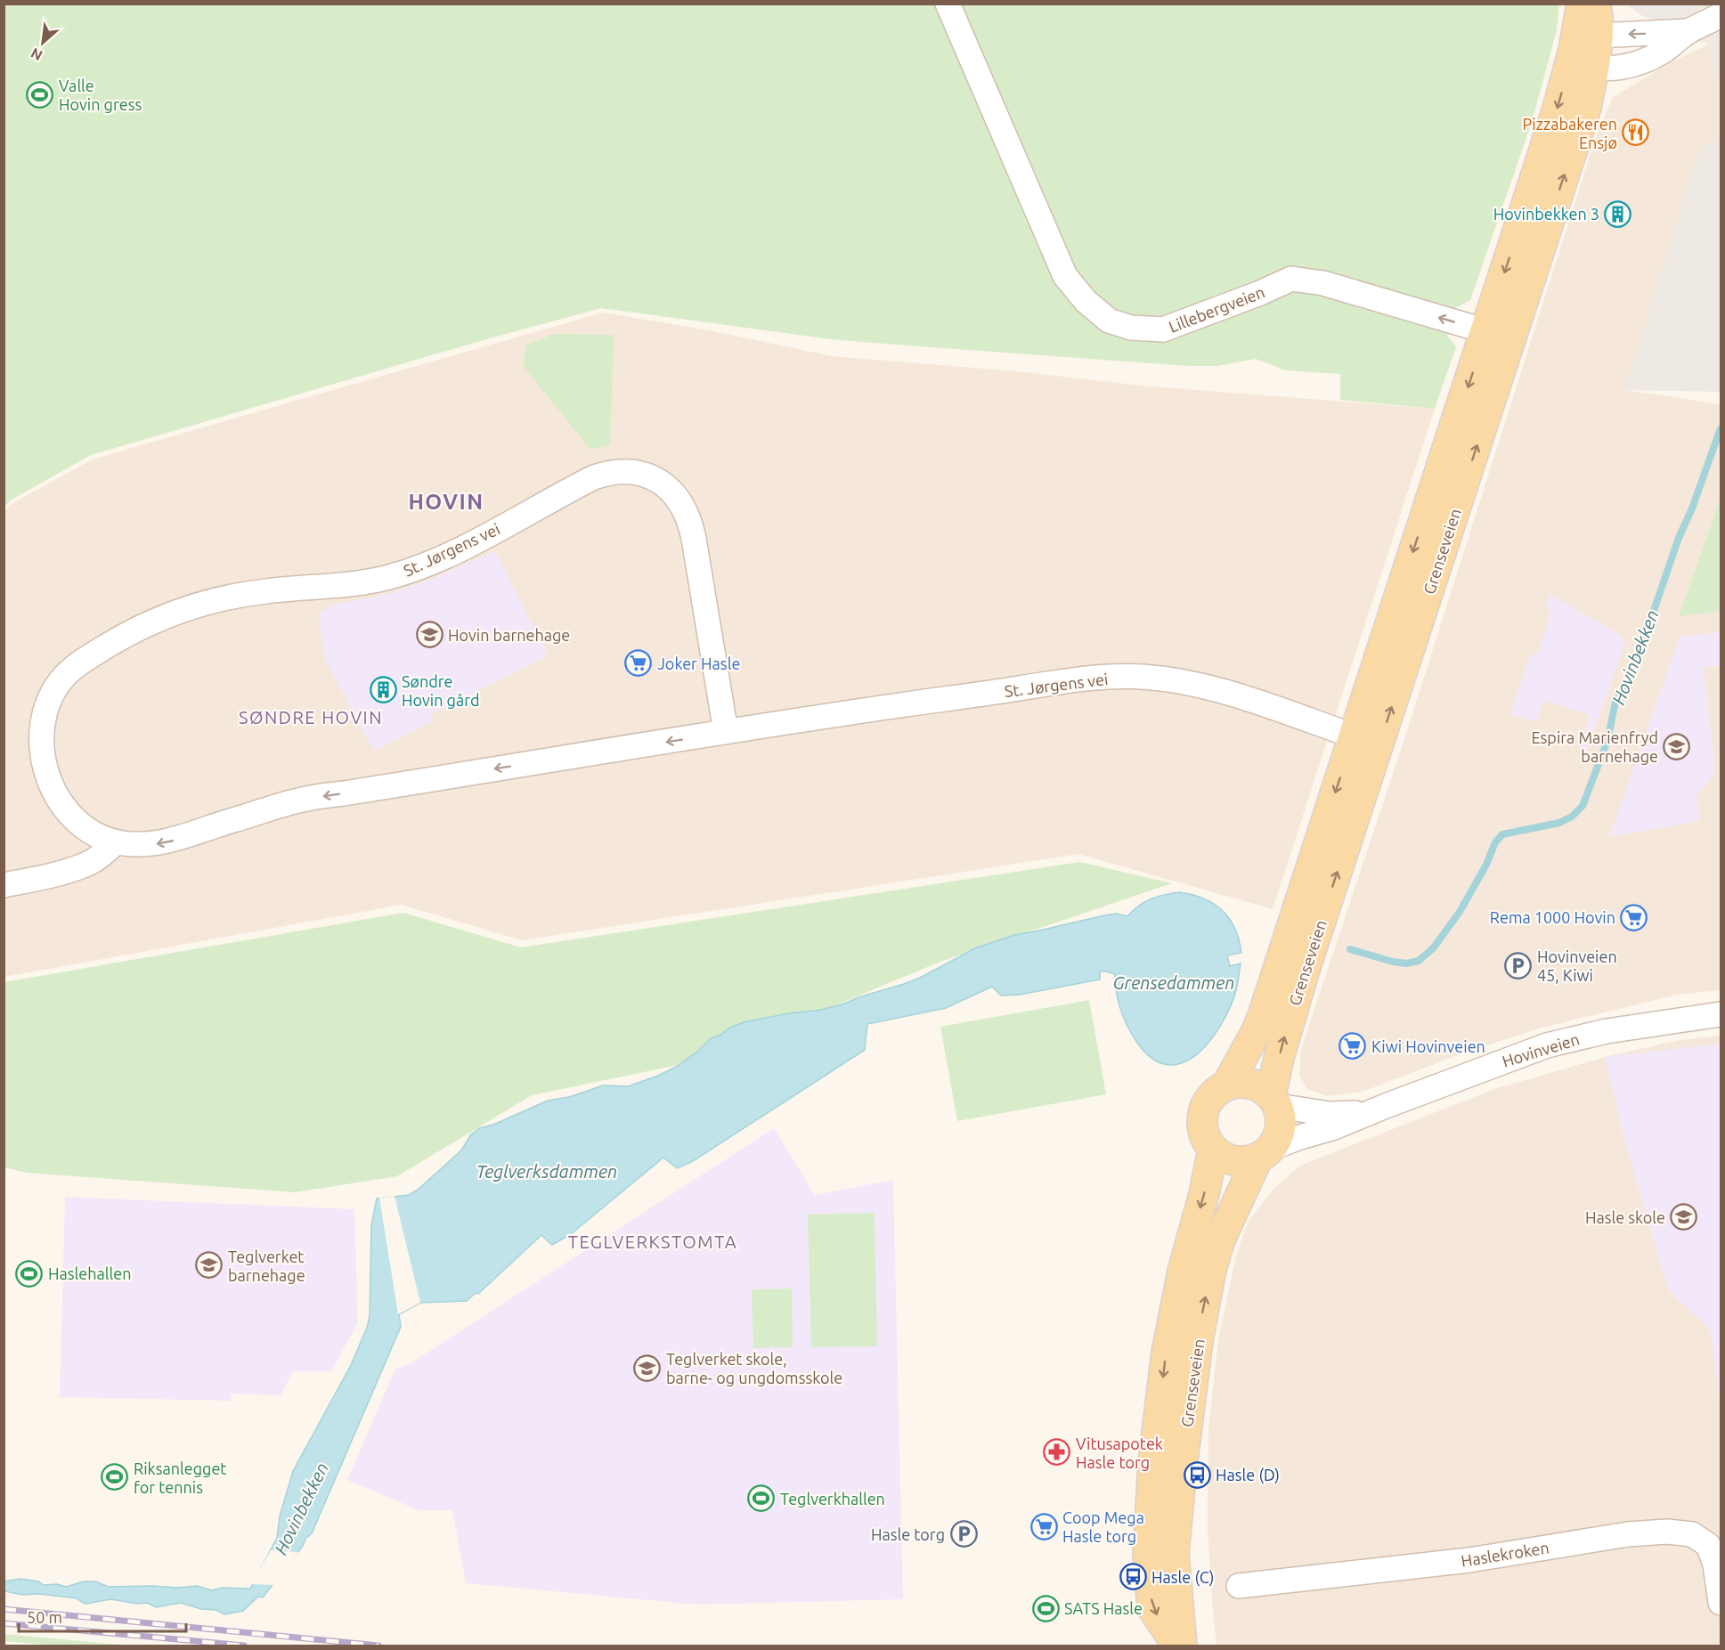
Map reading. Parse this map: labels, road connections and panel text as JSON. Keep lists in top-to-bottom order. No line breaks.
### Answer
{"streets":{"main road":["Grenseveien"],"street":["Lillebergveien","St. Jørgens vei","Hovinveien","Haslekroken"]},"crossings":[["Lillebergveien","Grenseveien"],["St. Jørgens vei","Grenseveien"],["Grenseveien","Hovinveien"]],"one_way":["Lillebergveien"],"districts":["HOVIN","SØNDRE HOVIN","TEGLVERKSTOMTA"],"water":["Hovinbekken","Grensedammen","Teglverksdammen"],"places":{"sports":["Valle Hovin gress","Haslehallen","Riksanlegget for tennis","Teglverkhallen","SATS Hasle"],"restaurant":["Pizzabakeren Ensjø"],"building":["Hovinbekken 3","Søndre Hovin gård"],"school or university":["Hovin barnehage","Espira Marienfryd barnehage","Hasle skole","Teglverket barnehage","Teglverket skole, barne- og ungdomsskole"],"supermarket":["Joker Hasle","Rema 1000 Hovin","Kiwi Hovinveien","Coop Mega Hasle torg"],"parking":["Hovinveien 45, Kiwi","Hasle torg"],"pharmacy":["Vitusapotek Hasle torg"],"bus stop":["Hasle (D)","Hasle (C)"]},"scale_bar":"50 m","north":"bottom left"}
